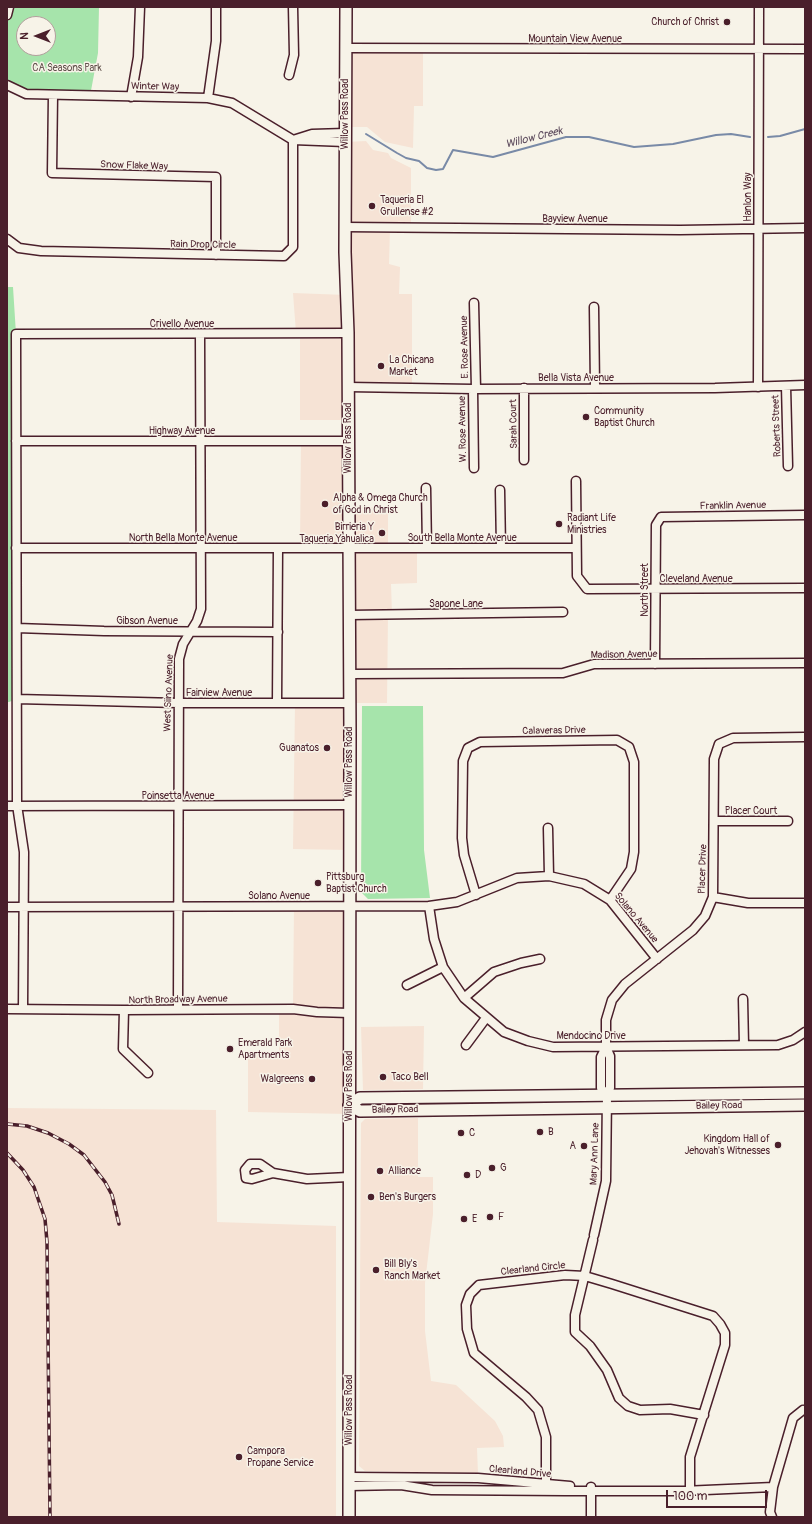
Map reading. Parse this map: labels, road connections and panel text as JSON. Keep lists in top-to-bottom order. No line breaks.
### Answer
{"streets":{"main road":["Willow Pass Road","Bailey Road"],"street":["Mountain View Avenue","Winter Way","Snow Flake Way","Hanlon Way","Bayview Avenue","Rain Drop Circle","Crivello Avenue","E. Rose Avenue","Bella Vista Avenue","Sarah Court","Roberts Street","W. Rose Avenue","Highway Avenue","Franklin Avenue","North Bella Monte Avenue","South Bella Monte Avenue","Cleveland Avenue","North Street","Sapone Lane","Gibson Avenue","Madison Avenue","West Siino Avenue","Fairview Avenue","Calaveras Drive","Poinsetta Avenue","Placer Court","Placer Drive","Solano Avenue","North Broadway Avenue","Mendocino Drive","Mary Ann Lane","Clearland Circle","Clearland Drive"]},"crossings":[["Mountain View Avenue","Willow Pass Road"],["Mountain View Avenue","Hanlon Way"],["Winter Way","Snow Flake Way"],["Winter Way","Rain Drop Circle"],["Willow Pass Road","Bayview Avenue"],["Willow Pass Road","Crivello Avenue"],["Willow Pass Road","Bella Vista Avenue"],["Willow Pass Road","Highway Avenue"],["Willow Pass Road","North Bella Monte Avenue"],["Willow Pass Road","South Bella Monte Avenue"],["Willow Pass Road","Sapone Lane"],["Willow Pass Road","Madison Avenue"],["Willow Pass Road","Fairview Avenue"],["Willow Pass Road","Poinsetta Avenue"],["Willow Pass Road","Solano Avenue"],["Willow Pass Road","North Broadway Avenue"],["Willow Pass Road","Bailey Road"],["Willow Pass Road","Clearland Drive"],["Snow Flake Way","Rain Drop Circle"],["Hanlon Way","Bayview Avenue"],["Hanlon Way","Bella Vista Avenue"],["Crivello Avenue","Highway Avenue"],["Crivello Avenue","West Siino Avenue"],["E. Rose Avenue","Bella Vista Avenue"],["E. Rose Avenue","W. Rose Avenue"],["Bella Vista Avenue","Sarah Court"],["Bella Vista Avenue","Roberts Street"],["Bella Vista Avenue","W. Rose Avenue"],["Highway Avenue","West Siino Avenue"],["Franklin Avenue","North Street"],["North Bella Monte Avenue","South Bella Monte Avenue"],["North Bella Monte Avenue","West Siino Avenue"],["South Bella Monte Avenue","Cleveland Avenue"],["Cleveland Avenue","North Street"],["North Street","Madison Avenue"],["Gibson Avenue","West Siino Avenue"],["West Siino Avenue","Fairview Avenue"],["West Siino Avenue","Poinsetta Avenue"],["West Siino Avenue","Solano Avenue"],["West Siino Avenue","North Broadway Avenue"],["Calaveras Drive","Solano Avenue"],["Placer Court","Placer Drive"],["Placer Drive","Solano Avenue"],["Placer Drive","Mendocino Drive"],["Placer Drive","Bailey Road"],["Placer Drive","Mary Ann Lane"],["Solano Avenue","Mendocino Drive"],["Bailey Road","Mary Ann Lane"],["Mary Ann Lane","Clearland Circle"],["Clearland Circle","Clearland Drive"]],"water":["Willow Creek"],"parks":["CA Seasons Park"],"places":["Church of Christ","Taqueria El Grullense #2","La Chicana Market","Community Baptist Church","Alpha & Omega Church of God in Christ","Radiant Life Ministries","Birrieria Y Taqueria Yahualica","Guanatos","Pittsburg Baptist Church","Emerald Park Apartments","Taco Bell","Walgreens","B","C","Kingdom Hall of Jehovah's Witnesses","A","G","Alliance","D","Ben's Burgers","F","E","Bill Bly's Ranch Market","Campora Propane Service"],"scale_bar":"100 m","north":"left"}
